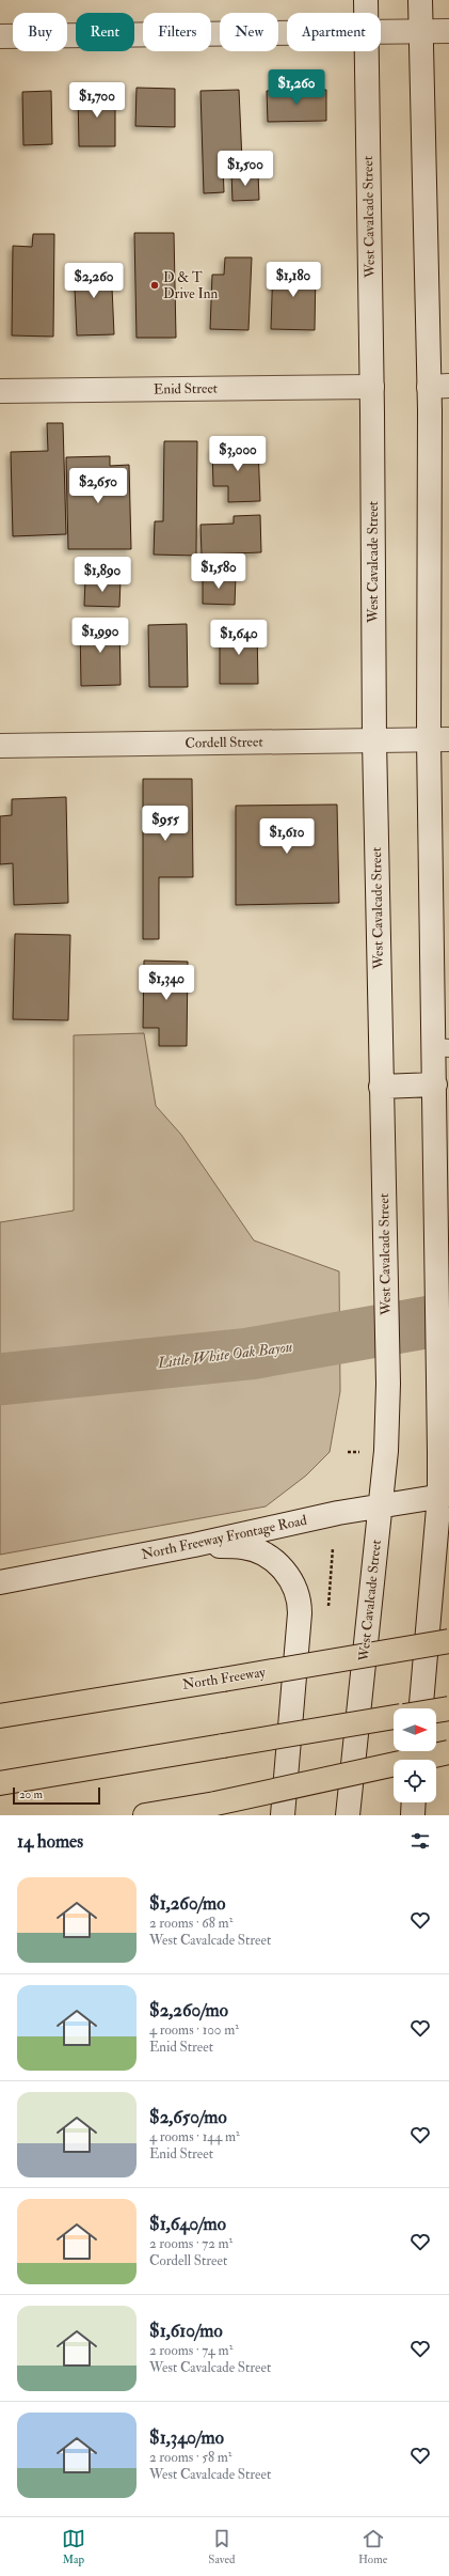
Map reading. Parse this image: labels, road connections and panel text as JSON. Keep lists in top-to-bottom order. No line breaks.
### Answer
{"streets":{"highway":["North Freeway"],"main road":["West Cavalcade Street","Enid Street","Cordell Street","North Freeway Frontage Road"]},"crossings":[["West Cavalcade Street","Enid Street"],["West Cavalcade Street","Cordell Street"],["West Cavalcade Street","North Freeway Frontage Road"]],"water":["Little White Oak Bayou"],"places":["D & T Drive Inn"],"scale_bar":"20 m","north":"right","page":{"chip":["Buy","Rent","Filters","New","Apartment"],"price":["$1,260","$1,700","$1,500","$1,180","$2,260","$3,000","$2,650","$1,580","$1,890","$1,990","$1,640","$955","$1,610","$1,340"],"scale":"20 m","heading":"14 homes","list":[{"name":"$1,260/mo","note":"2 rooms · 68 m² · West Cavalcade Street"},{"name":"$2,260/mo","note":"4 rooms · 100 m² · Enid Street"},{"name":"$2,650/mo","note":"4 rooms · 144 m² · Enid Street"},{"name":"$1,640/mo","note":"2 rooms · 72 m² · Cordell Street"},{"name":"$1,610/mo","note":"2 rooms · 74 m² · West Cavalcade Street"},{"name":"$1,340/mo","note":"2 rooms · 58 m² · West Cavalcade Street"}],"tabs":["Map","Saved","Home"]}}
